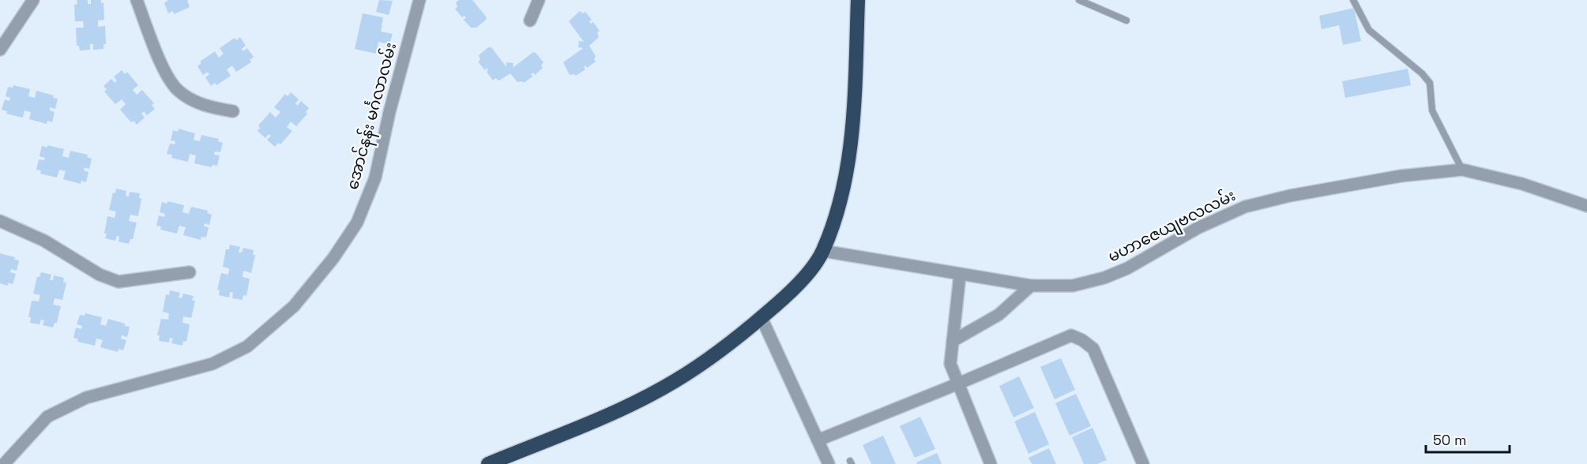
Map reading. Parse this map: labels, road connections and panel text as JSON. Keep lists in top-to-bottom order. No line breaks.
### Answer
{"streets":{"street":["အောင်နန်း မင်္ဂလာလမ်း","မဟာဇေယျဗလလမ်း"]},"scale_bar":"50 m"}
